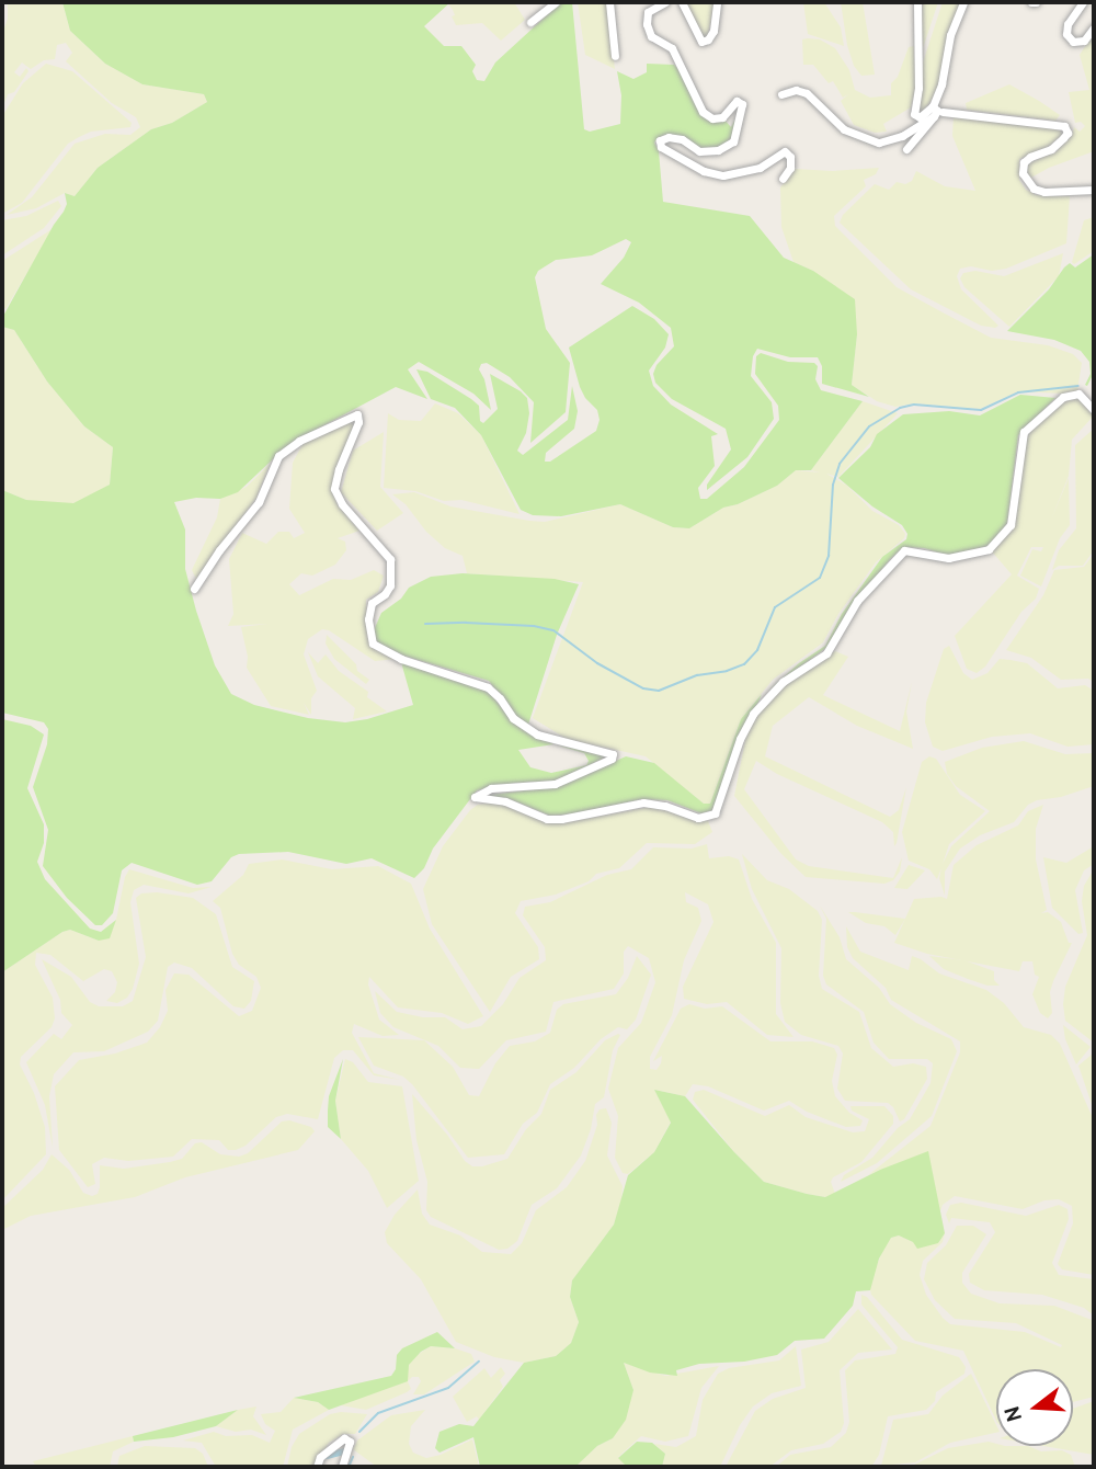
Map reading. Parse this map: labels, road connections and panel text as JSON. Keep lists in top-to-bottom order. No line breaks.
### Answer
{"north":"left"}
